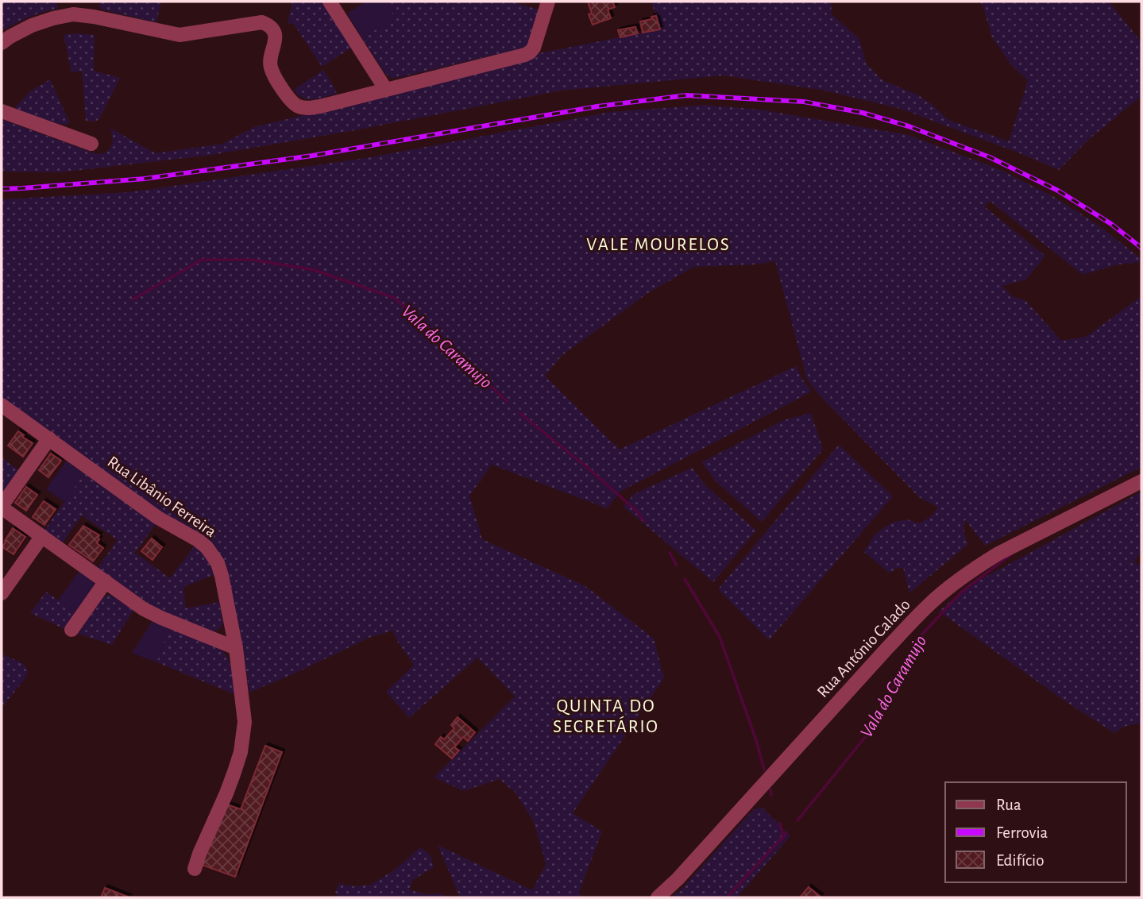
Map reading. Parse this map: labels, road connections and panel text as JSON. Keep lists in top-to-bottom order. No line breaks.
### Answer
{"streets":{"street":["Rua Libânio Ferreira","Rua António Calado"]},"districts":["VALE MOURELOS","QUINTA DO SECRETÁRIO"],"water":["Vala do Caramujo"],"legend":["Rua","Ferrovia","Edifício"]}
